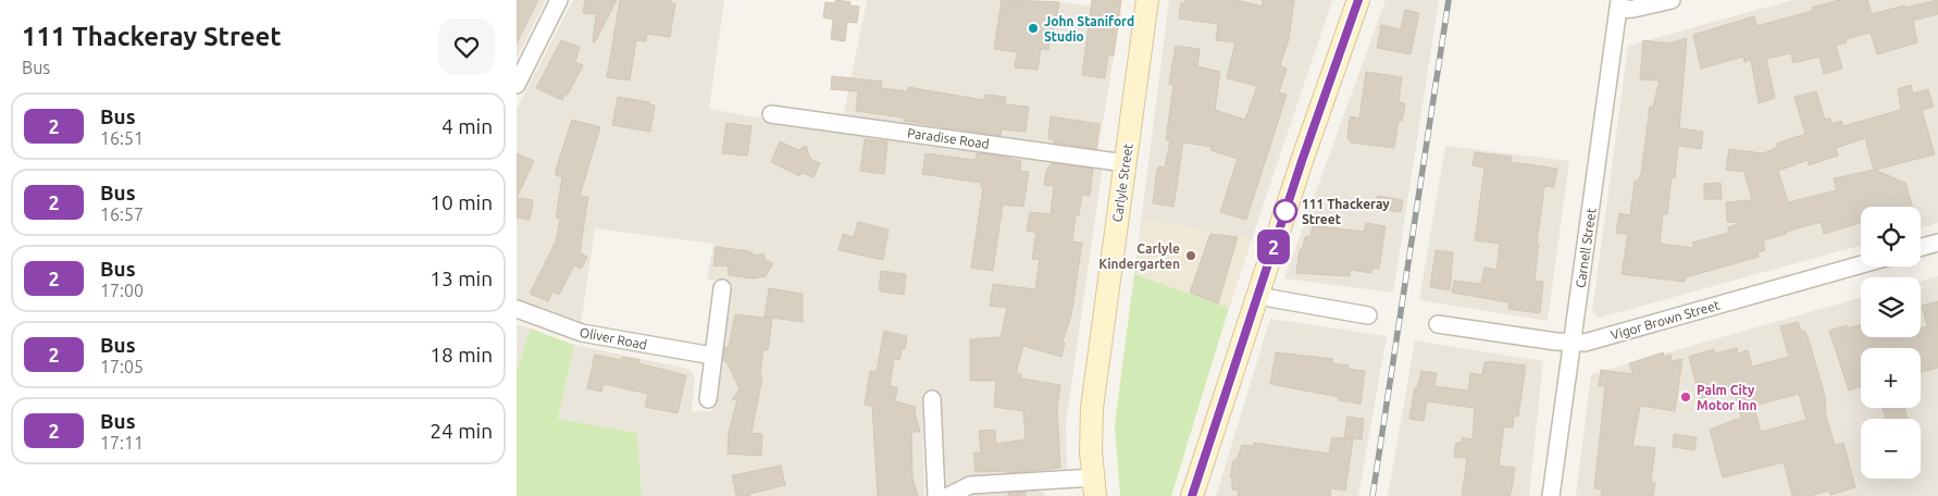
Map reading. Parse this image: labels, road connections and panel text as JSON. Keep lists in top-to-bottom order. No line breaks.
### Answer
{"streets":{"main road":["Carlyle Street"],"street":["Paradise Road","Carnell Street","Vigor Brown Street","Oliver Road"]},"crossings":[["Paradise Road","Carlyle Street"],["Carnell Street","Vigor Brown Street"]],"places":["John Staniford Studio","111 Thackeray Street","Carlyle Kindergarten","Palm City Motor Inn"],"lines":["bus line 2"],"page":{"heading":["111 Thackeray Street","Bus"],"on_map":"2","list":[{"mark":"2","name":"Bus","note":"16:51","value":"4 min"},{"mark":"2","name":"Bus","note":"16:57","value":"10 min"},{"mark":"2","name":"Bus","note":"17:00","value":"13 min"},{"mark":"2","name":"Bus","note":"17:05","value":"18 min"},{"mark":"2","name":"Bus","note":"17:11","value":"24 min"}],"map_buttons":["+","−"]}}
